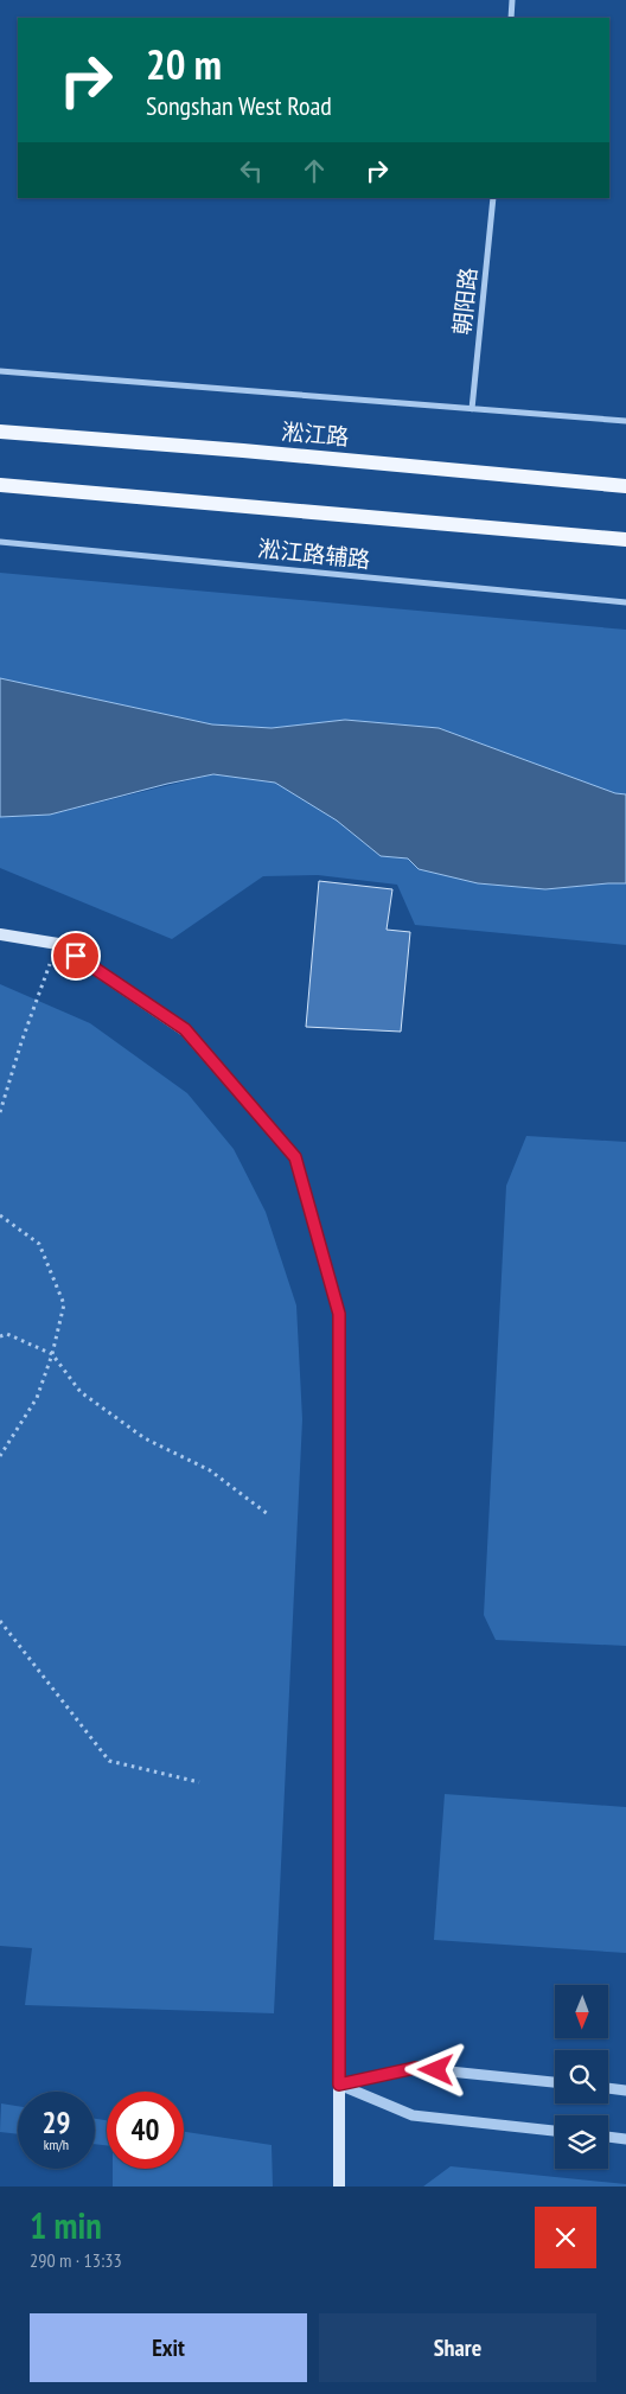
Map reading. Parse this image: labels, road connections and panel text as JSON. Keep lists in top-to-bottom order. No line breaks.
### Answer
{"streets":{"main road":["淞江路"],"street":["朝阳路","淞江路辅路"]},"north":"bottom","page":{"turn":["20 m","Songshan West Road"],"speed":"29 km/h","limit":"40","heading":["1 min","290 m · 13:33"],"buttons":["Exit","Share"]}}
